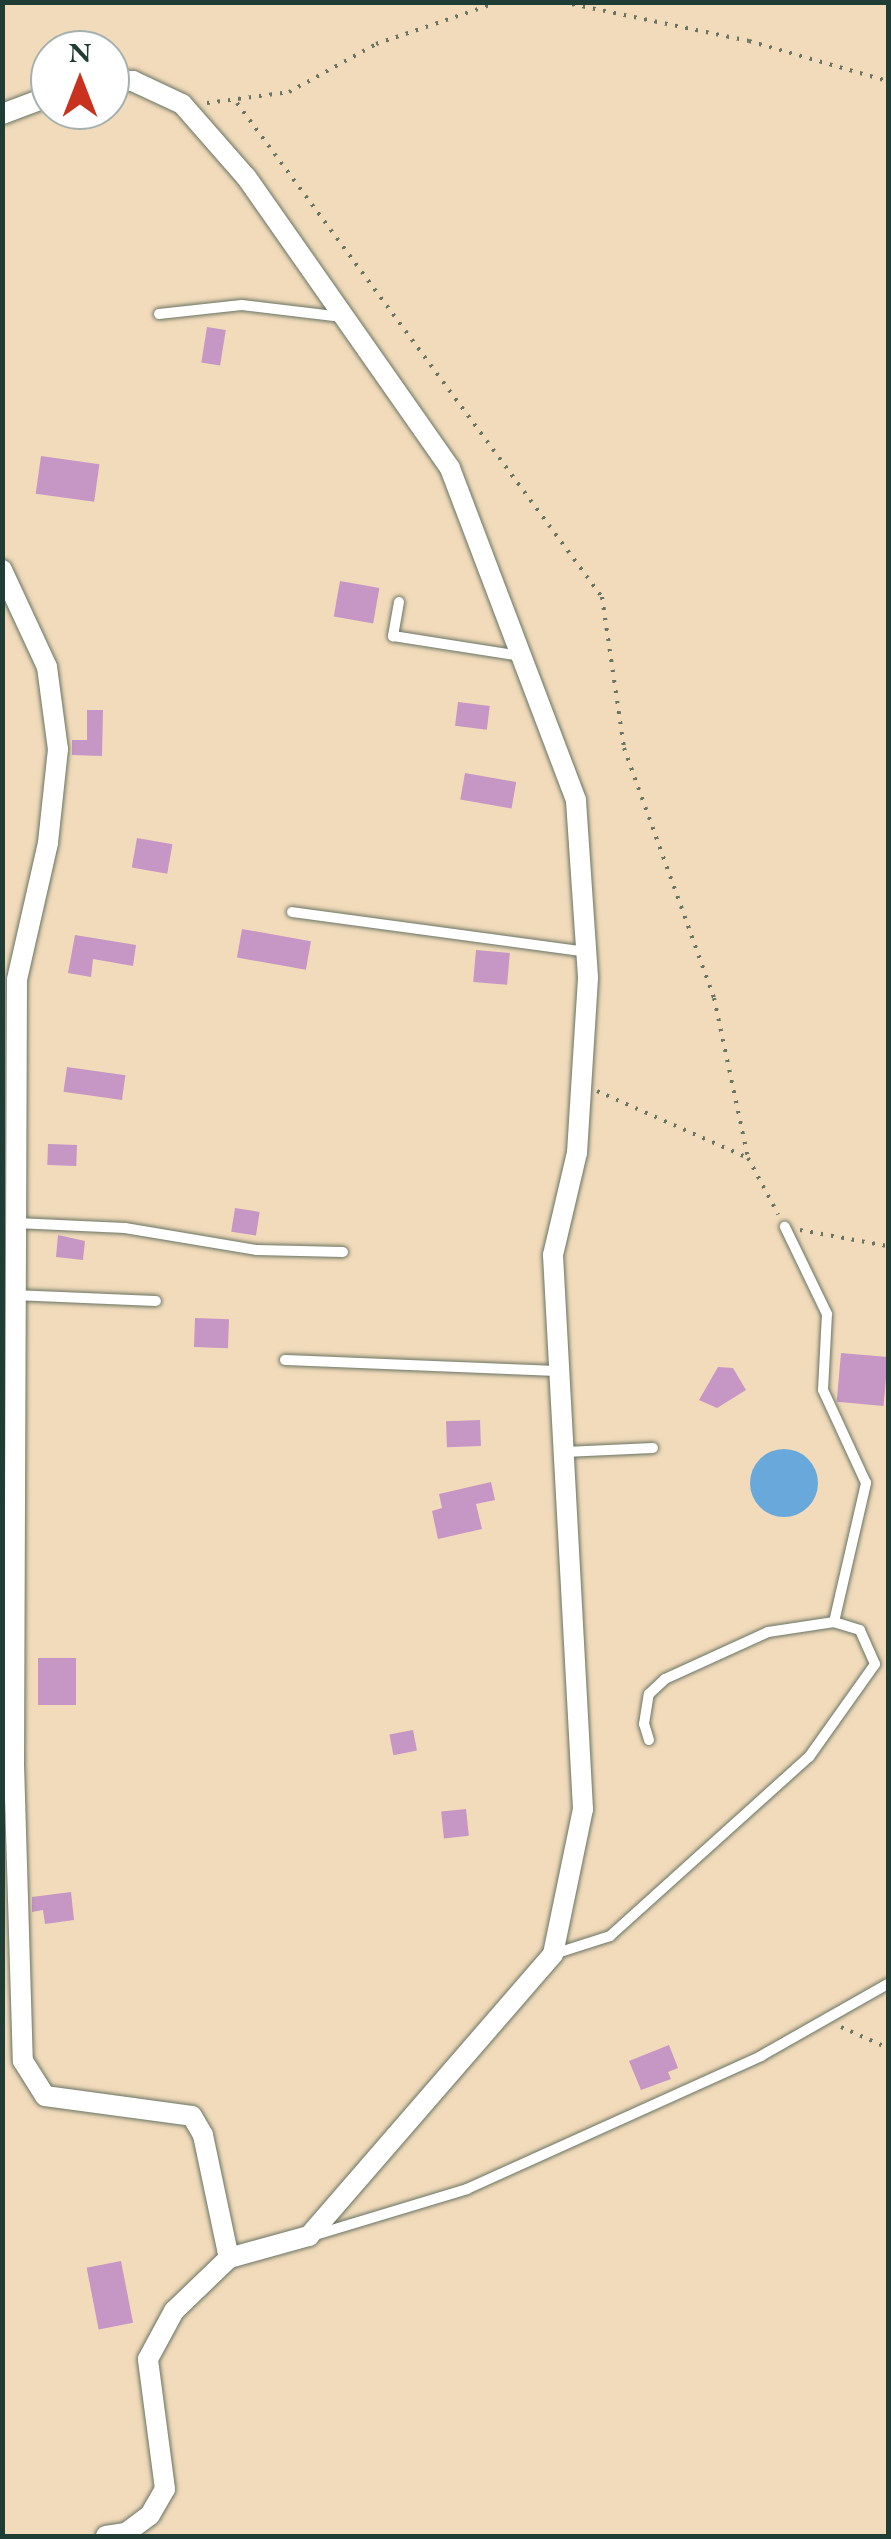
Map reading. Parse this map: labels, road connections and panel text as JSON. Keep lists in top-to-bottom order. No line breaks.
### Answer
{"north":"top"}
